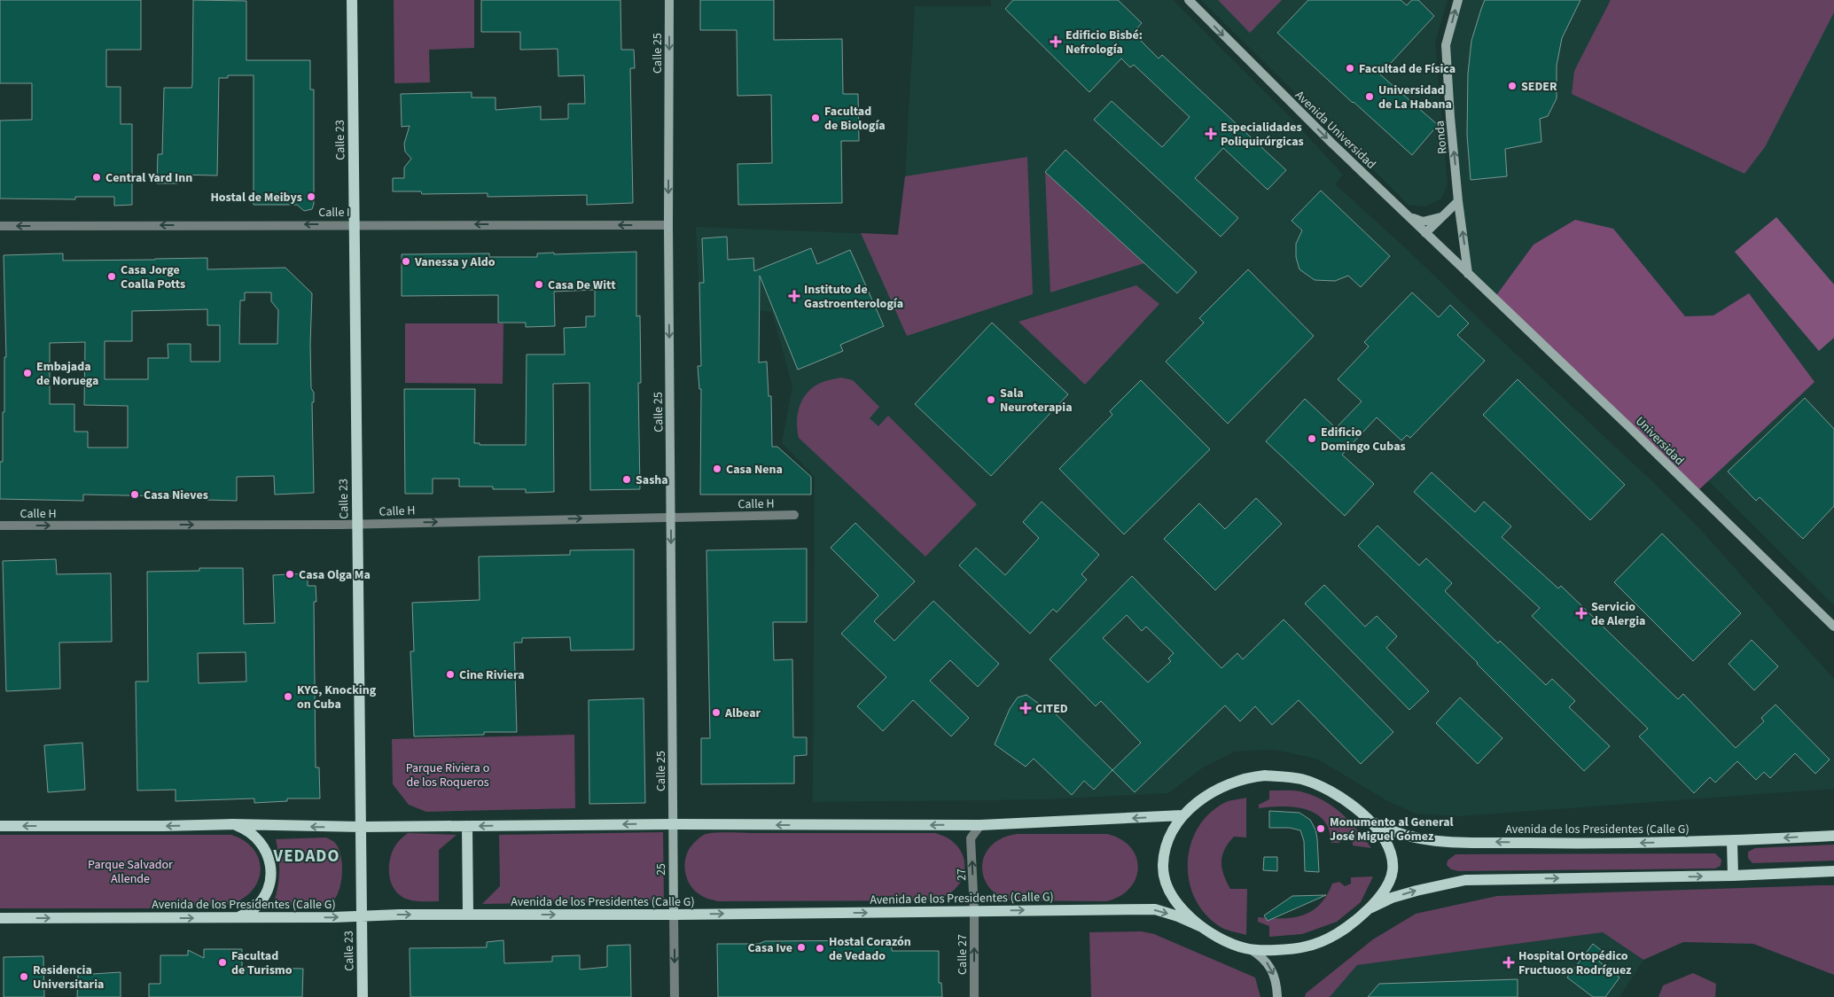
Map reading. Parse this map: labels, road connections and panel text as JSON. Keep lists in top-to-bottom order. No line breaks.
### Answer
{"streets":{"main road":["Calle 25","Avenida Universidad","Ronda","Calle 23","Universidad","Avenida de los Presidentes (Calle G)","25"],"street":["Calle I","Calle H","27","Calle 27"]},"crossings":[["Calle 25","Calle I"],["Calle 25","Calle H"],["Calle 25","25"],["Avenida Universidad","Ronda"],["Avenida Universidad","Universidad"],["Ronda","Universidad"],["Calle 23","Calle I"],["Calle 23","Calle H"],["Calle 23","Avenida de los Presidentes (Calle G)"],["Avenida de los Presidentes (Calle G)","25"],["Avenida de los Presidentes (Calle G)","27"],["Avenida de los Presidentes (Calle G)","Calle 27"],["27","Calle 27"]],"one_way":["Calle 25","Avenida Universidad","Ronda","Calle I","Calle H","27","Calle 27"],"districts":["VEDADO"],"parks":["Parque Riviera o de los Roqueros","Parque Salvador Allende"],"places":{"health":["Edificio Bisbé: Nefrología","Especialidades Poliquirúrgicas","Instituto de Gastroenterología","Servicio de Alergia","CITED","Hospital Ortopédico Fructuoso Rodríguez"],"other":["Facultad de Física","SEDER","Universidad de La Habana","Facultad de Biología","Central Yard Inn","Hostal de Meibys","Vanessa y Aldo","Casa Jorge Coalla Potts","Casa De Witt","Embajada de Noruega","Sala Neuroterapia","Edificio Domingo Cubas","Casa Nena","Sasha","Casa Nieves","Casa Olga Ma","Cine Riviera","KYG, Knocking on Cuba","Albear","Monumento al General José Miguel Gómez","Casa Ive","Hostal Corazón de Vedado","Facultad de Turismo","Residencia Universitaria"]}}
